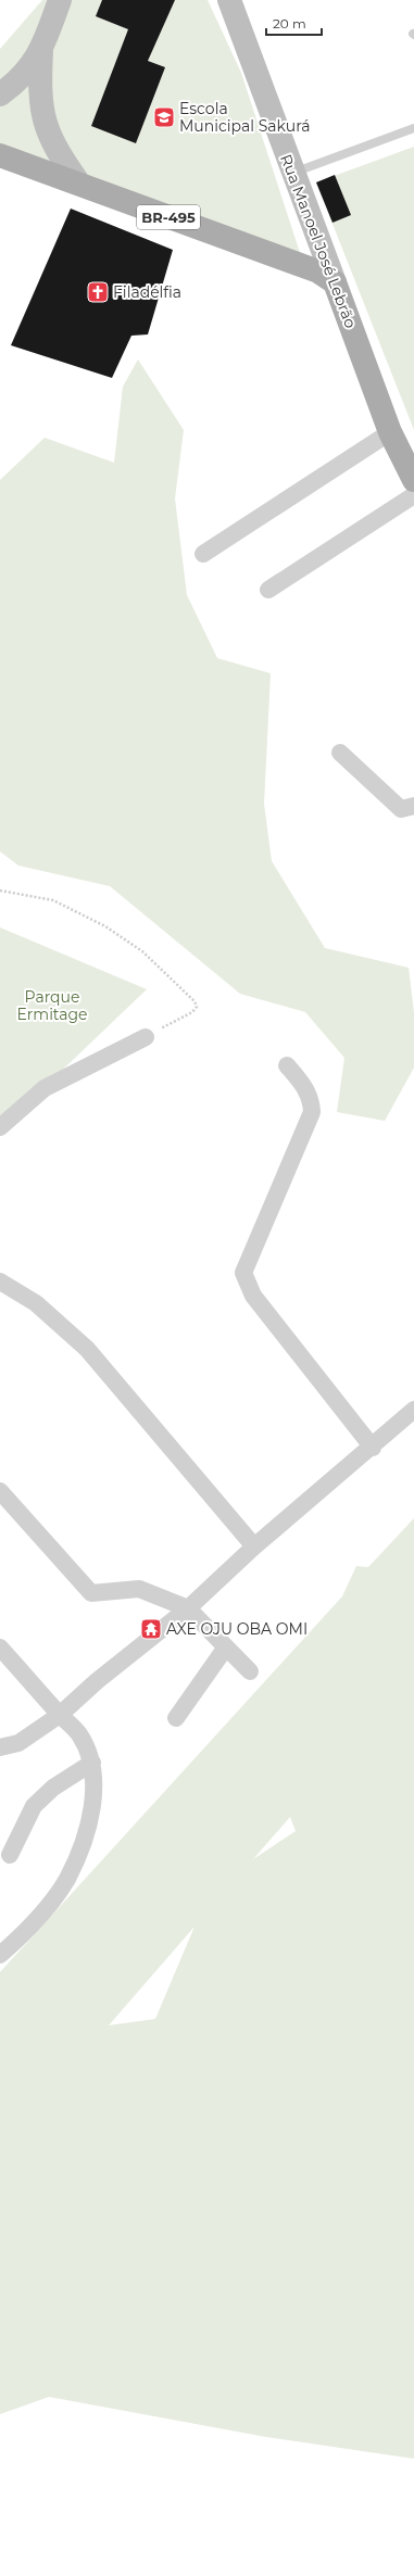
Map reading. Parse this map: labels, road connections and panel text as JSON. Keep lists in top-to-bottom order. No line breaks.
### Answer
{"streets":{"main road":["BR-495","Rua Manoel José Lebrão"]},"crossings":[["BR-495","Rua Manoel José Lebrão"]],"parks":["Parque Ermitage"],"places":{"school or university":["Escola Municipal Sakurá"],"church":["Filadélfia"],"temple":["AXE OJU OBA OMI"]},"scale_bar":"20 m"}
